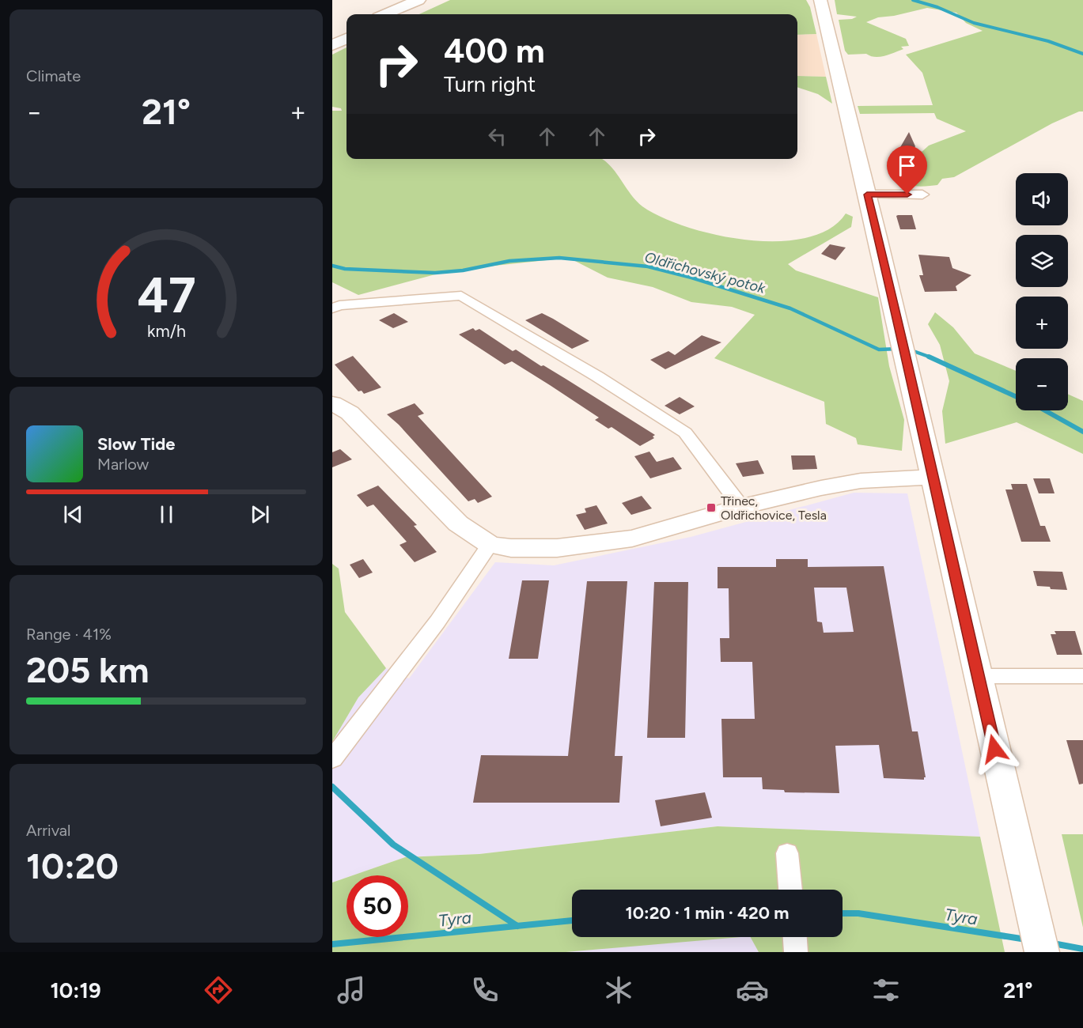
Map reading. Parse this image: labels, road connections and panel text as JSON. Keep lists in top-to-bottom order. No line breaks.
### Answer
{"water":["Oldřichovský potok","Tyra"],"places":{"transit":["Třinec, Oldřichovice, Tesla"]},"page":{"tile":["Climate",["Range · 41%","205 km"],["Arrival","10:20"]],"turn":["400 m","Turn right"],"heat":["−","21°","+"],"map_buttons":["+","−"],"song":["Slow Tide","Marlow"],"limit":"50","trip":"10:20 · 1 min · 420 m","tabs":["10:19","21°"],"gauge":["47","km/h"]}}
